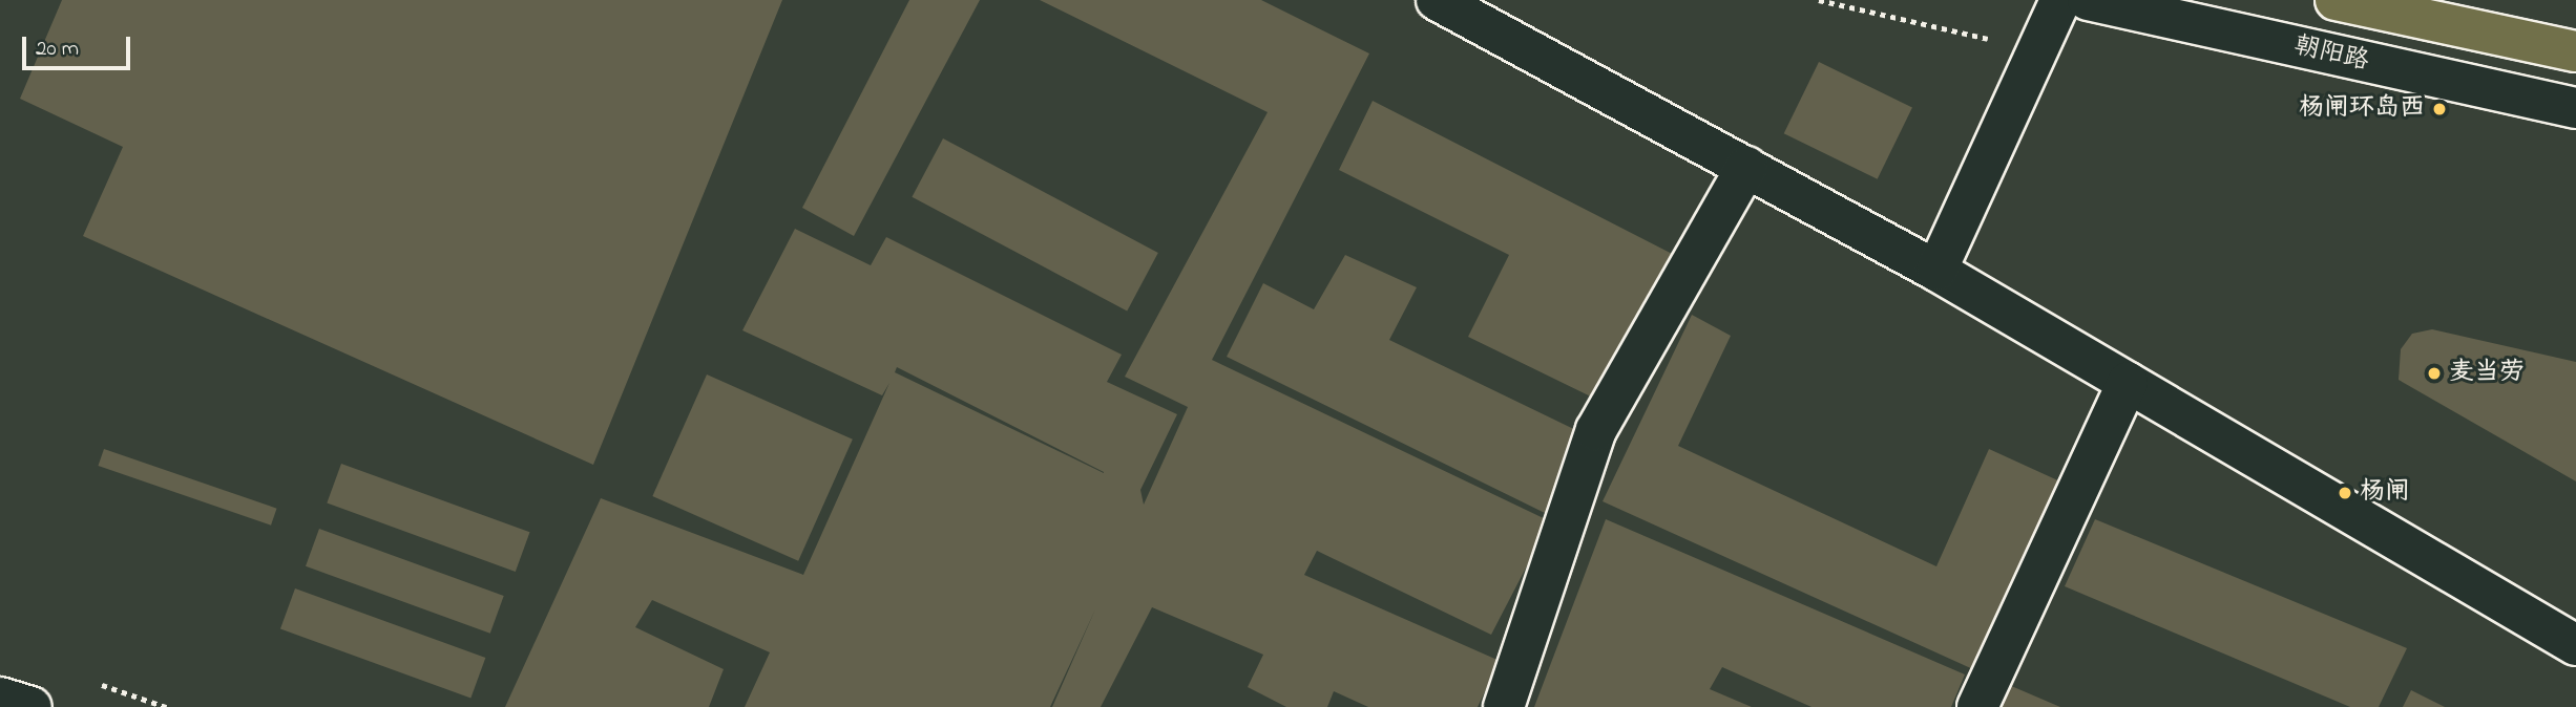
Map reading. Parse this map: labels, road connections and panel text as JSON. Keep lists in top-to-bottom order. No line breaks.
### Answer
{"streets":{"street":["朝阳路"]},"places":["杨闸环岛西","麦当劳","杨闸"],"scale_bar":"20 m"}
